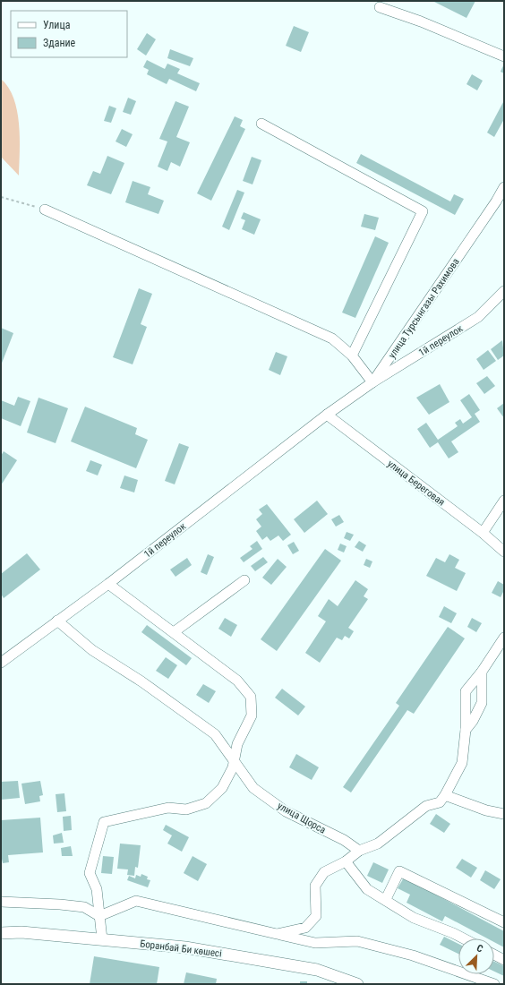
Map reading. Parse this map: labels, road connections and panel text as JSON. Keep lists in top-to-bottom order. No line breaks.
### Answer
{"streets":{"main road":["Боранбай Би көшесі"],"street":["улица Турсынгазы Рахимова","1й переулок","улица Береговая","улица Щорса"]},"crossings":[["улица Турсынгазы Рахимова","1й переулок"],["улица Турсынгазы Рахимова","улица Береговая"],["1й переулок","улица Береговая"],["1й переулок","улица Щорса"]],"legend":["Улица","Здание"],"north":"top right"}
